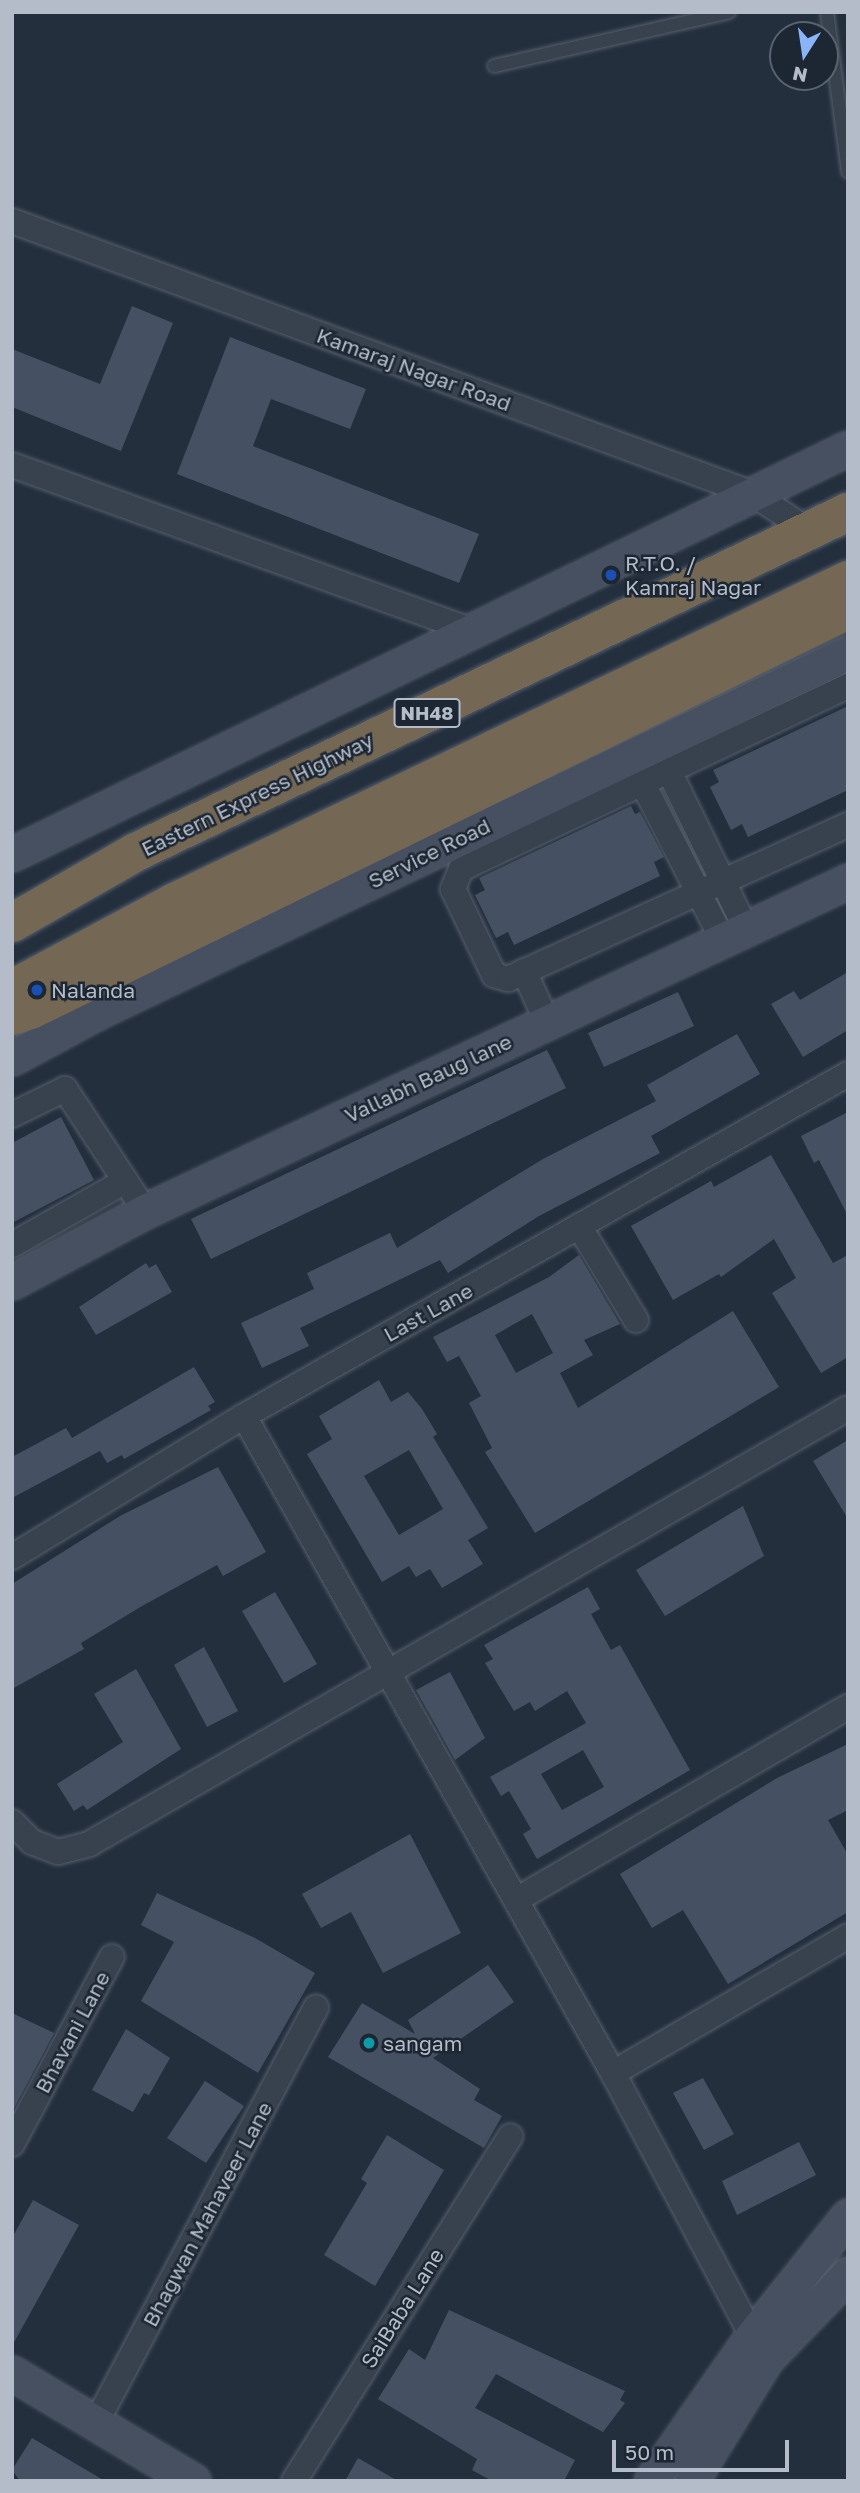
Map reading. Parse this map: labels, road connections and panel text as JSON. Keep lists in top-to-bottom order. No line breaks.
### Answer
{"streets":{"highway":["NH48","Eastern Express Highway"],"street":["Kamaraj Nagar Road","Service Road","Vallabh Baug lane","Last Lane","Bhavani Lane","Bhagwan Mahaveer Lane","SaiBaba Lane"]},"crossings":[["Kamaraj Nagar Road","Eastern Express Highway"]],"places":["R.T.O. / Kamraj Nagar","Nalanda","sangam"],"scale_bar":"50 m","north":"bottom"}
